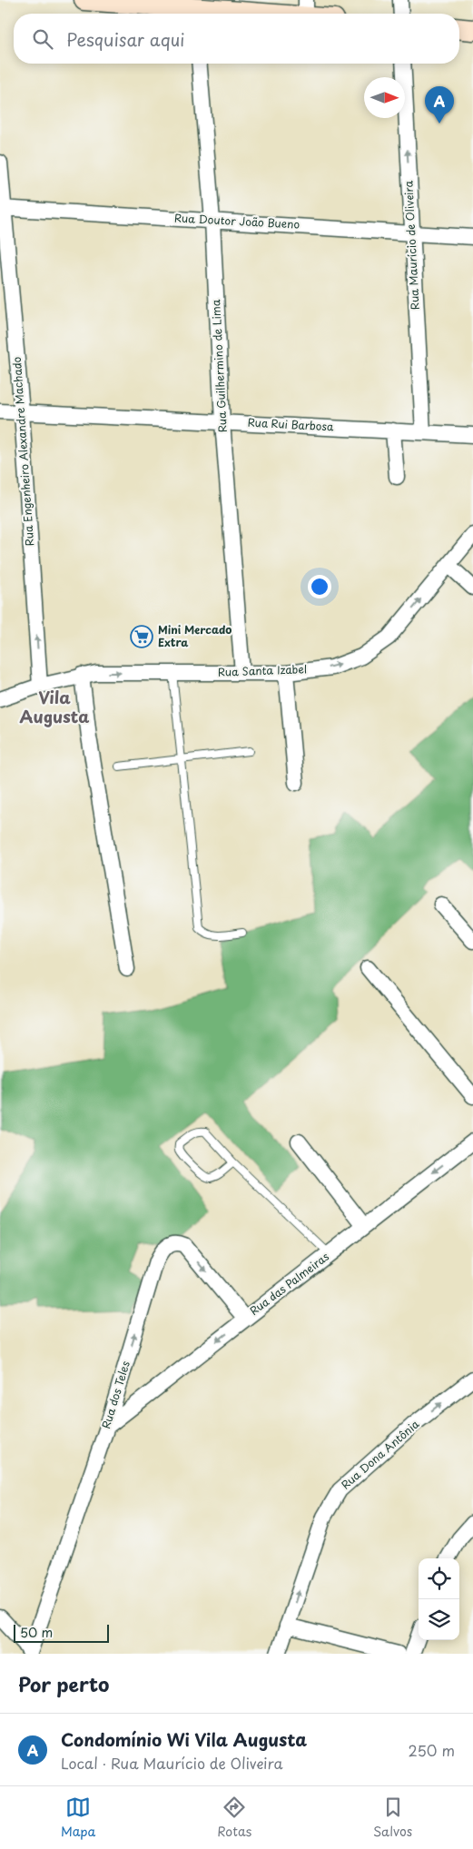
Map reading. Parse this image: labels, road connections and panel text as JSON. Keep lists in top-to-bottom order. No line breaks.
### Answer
{"streets":{"street":["Rua Doutor João Bueno","Rua Maurício de Oliveira","Rua Guilhermino de Lima","Rua Rui Barbosa","Rua Engenheiro Alexandre Machado","Rua Santa Izabel","Rua das Palmeiras","Rua dos Teles","Rua Dona Antônia"]},"crossings":[["Rua Doutor João Bueno","Rua Maurício de Oliveira"],["Rua Doutor João Bueno","Rua Guilhermino de Lima"],["Rua Doutor João Bueno","Rua Engenheiro Alexandre Machado"],["Rua Maurício de Oliveira","Rua Rui Barbosa"],["Rua Guilhermino de Lima","Rua Rui Barbosa"],["Rua Guilhermino de Lima","Rua Santa Izabel"],["Rua Rui Barbosa","Rua Engenheiro Alexandre Machado"],["Rua Engenheiro Alexandre Machado","Rua Santa Izabel"],["Rua das Palmeiras","Rua dos Teles"]],"one_way":["Rua Maurício de Oliveira","Rua Engenheiro Alexandre Machado","Rua Santa Izabel","Rua das Palmeiras","Rua Dona Antônia"],"districts":["Vila Augusta"],"places":{"supermarket":["Mini Mercado Extra"]},"scale_bar":"50 m","north":"right","page":{"search":"Pesquisar aqui","pins":"A","scale":"50 m","heading":"Por perto","list":[{"mark":"A","name":"Condomínio Wi Vila Augusta","note":"Local · Rua Maurício de Oliveira","value":"250 m"}],"nav":["Mapa","Rotas","Salvos"]}}
